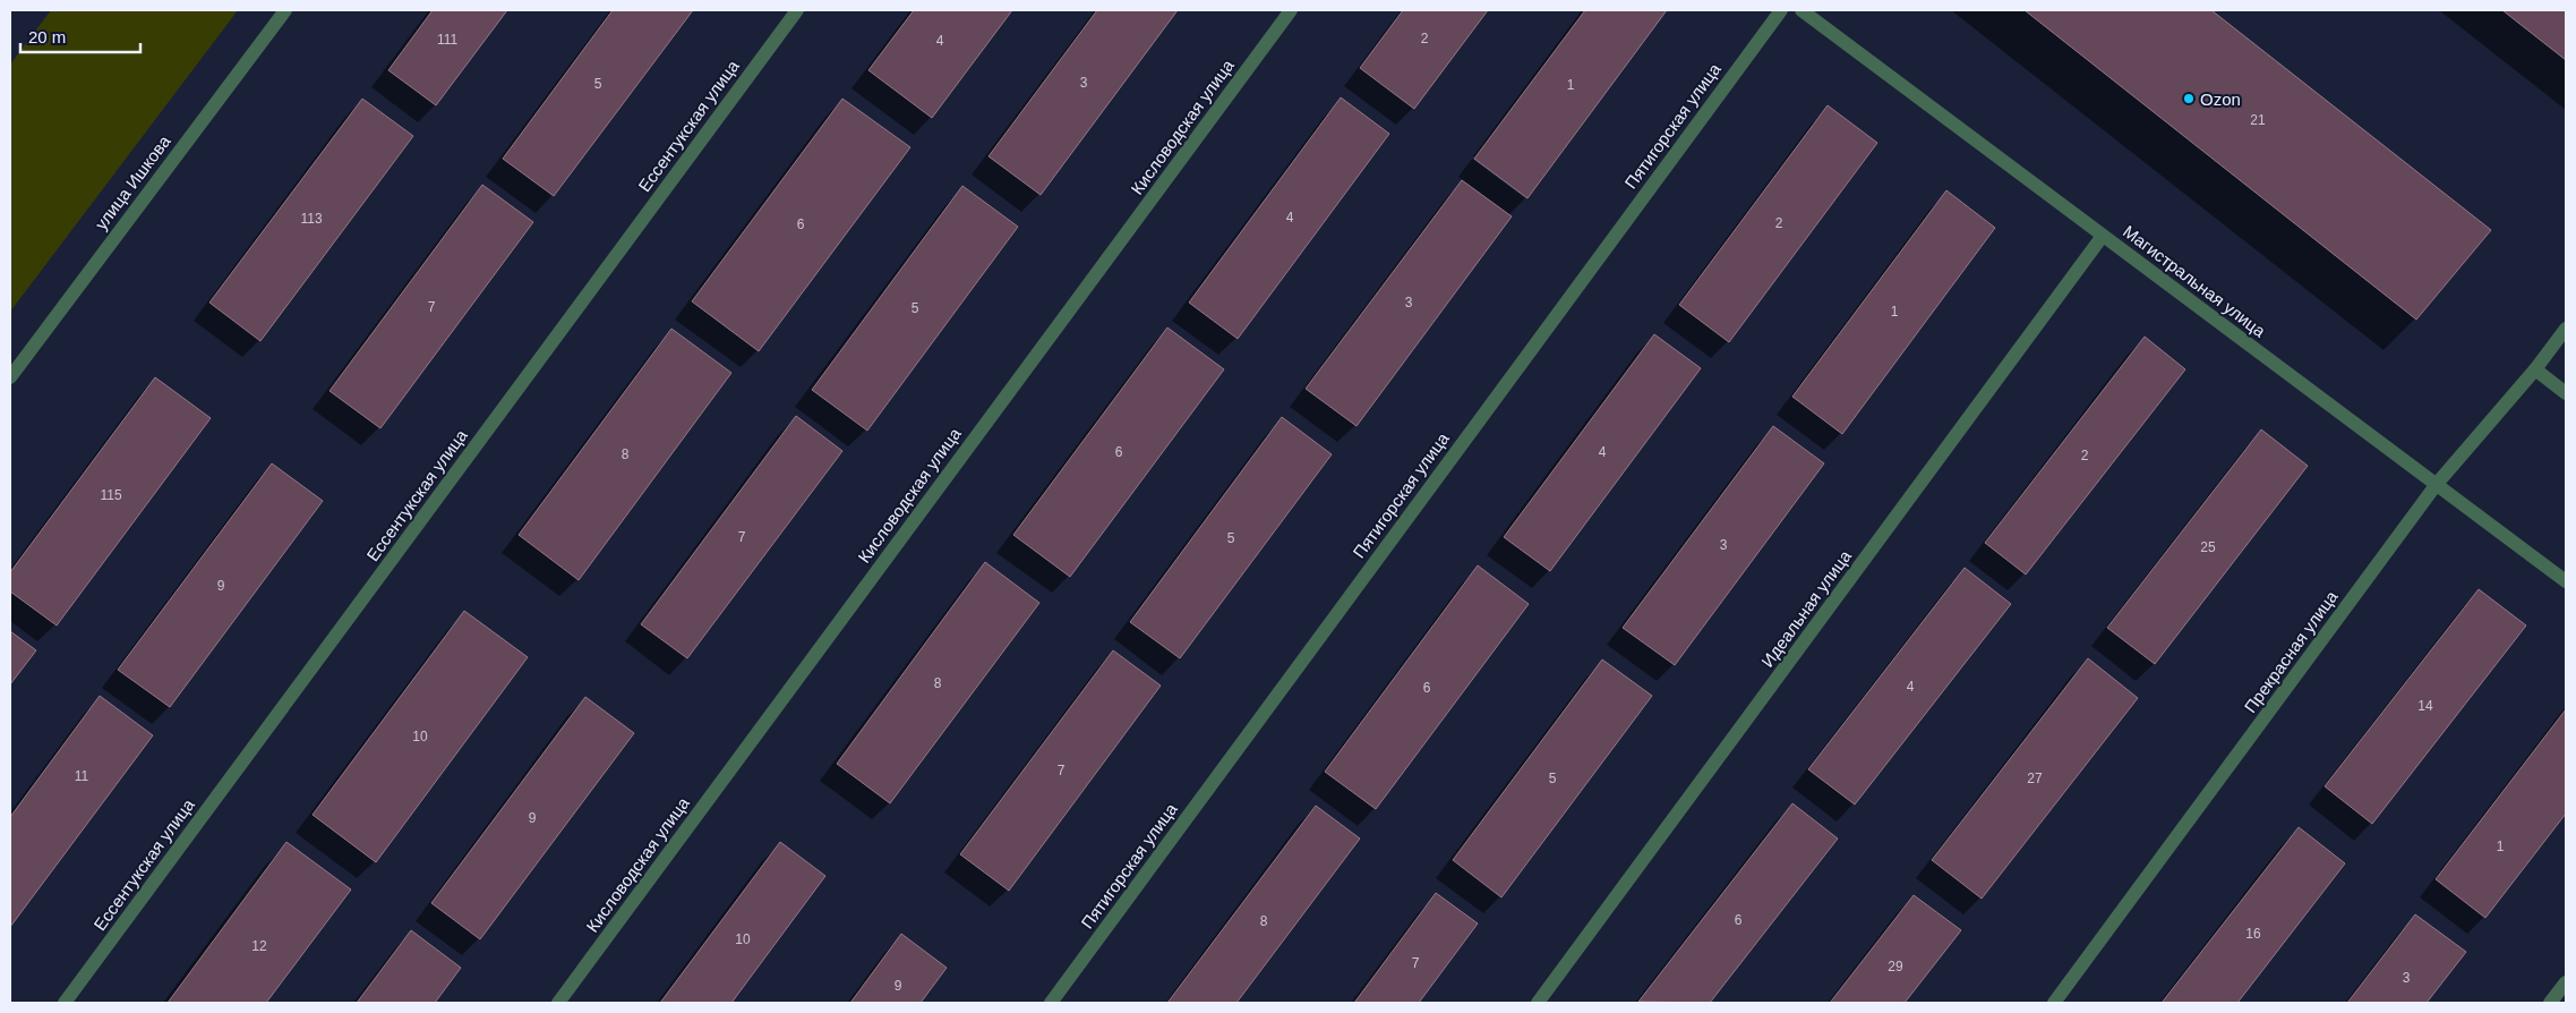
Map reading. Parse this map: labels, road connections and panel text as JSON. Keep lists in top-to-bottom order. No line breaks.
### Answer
{"streets":{"street":["Ессентукская улица","Пятигорская улица","Кисловодская улица","улица Ишкова","Магистральная улица","Идеальная улица","Прекрасная улица"]},"crossings":[["Магистральная улица","Идеальная улица"],["Магистральная улица","Прекрасная улица"]],"places":["Ozon"],"house_numbers":["2","111","4","3","5","1","21","4","113","2","6","3","7","5","1","6","4","8","2","115","7","5","3","25","9","8","4","6","14","10","7","11","5","27","9","1","6","8","16","10","12","7","29","3","9"],"scale_bar":"20 m"}
